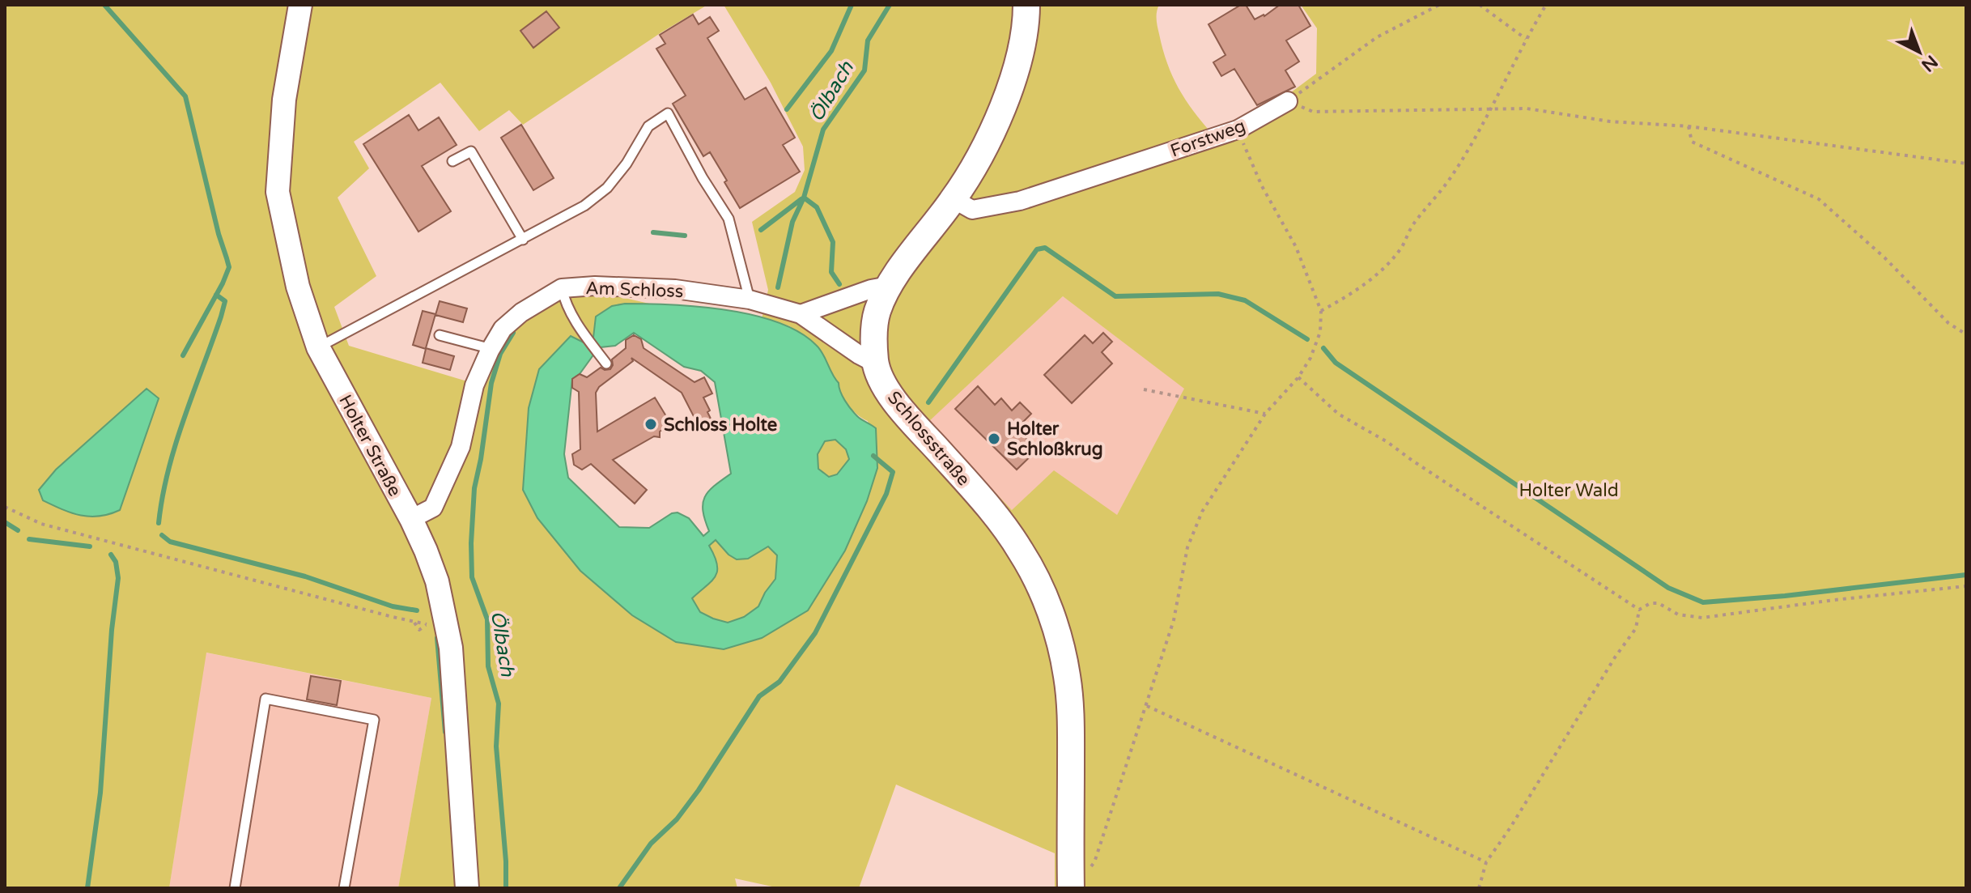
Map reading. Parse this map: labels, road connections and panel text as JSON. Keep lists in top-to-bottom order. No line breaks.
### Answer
{"streets":{"main road":["Schlossstraße"],"street":["Forstweg","Am Schloss","Holter Straße"]},"crossings":[["Forstweg","Schlossstraße"],["Am Schloss","Schlossstraße"],["Am Schloss","Holter Straße"]],"water":["Ölbach"],"parks":["Holter Wald"],"places":["Schloss Holte","Holter Schloßkrug"],"north":"bottom right"}
